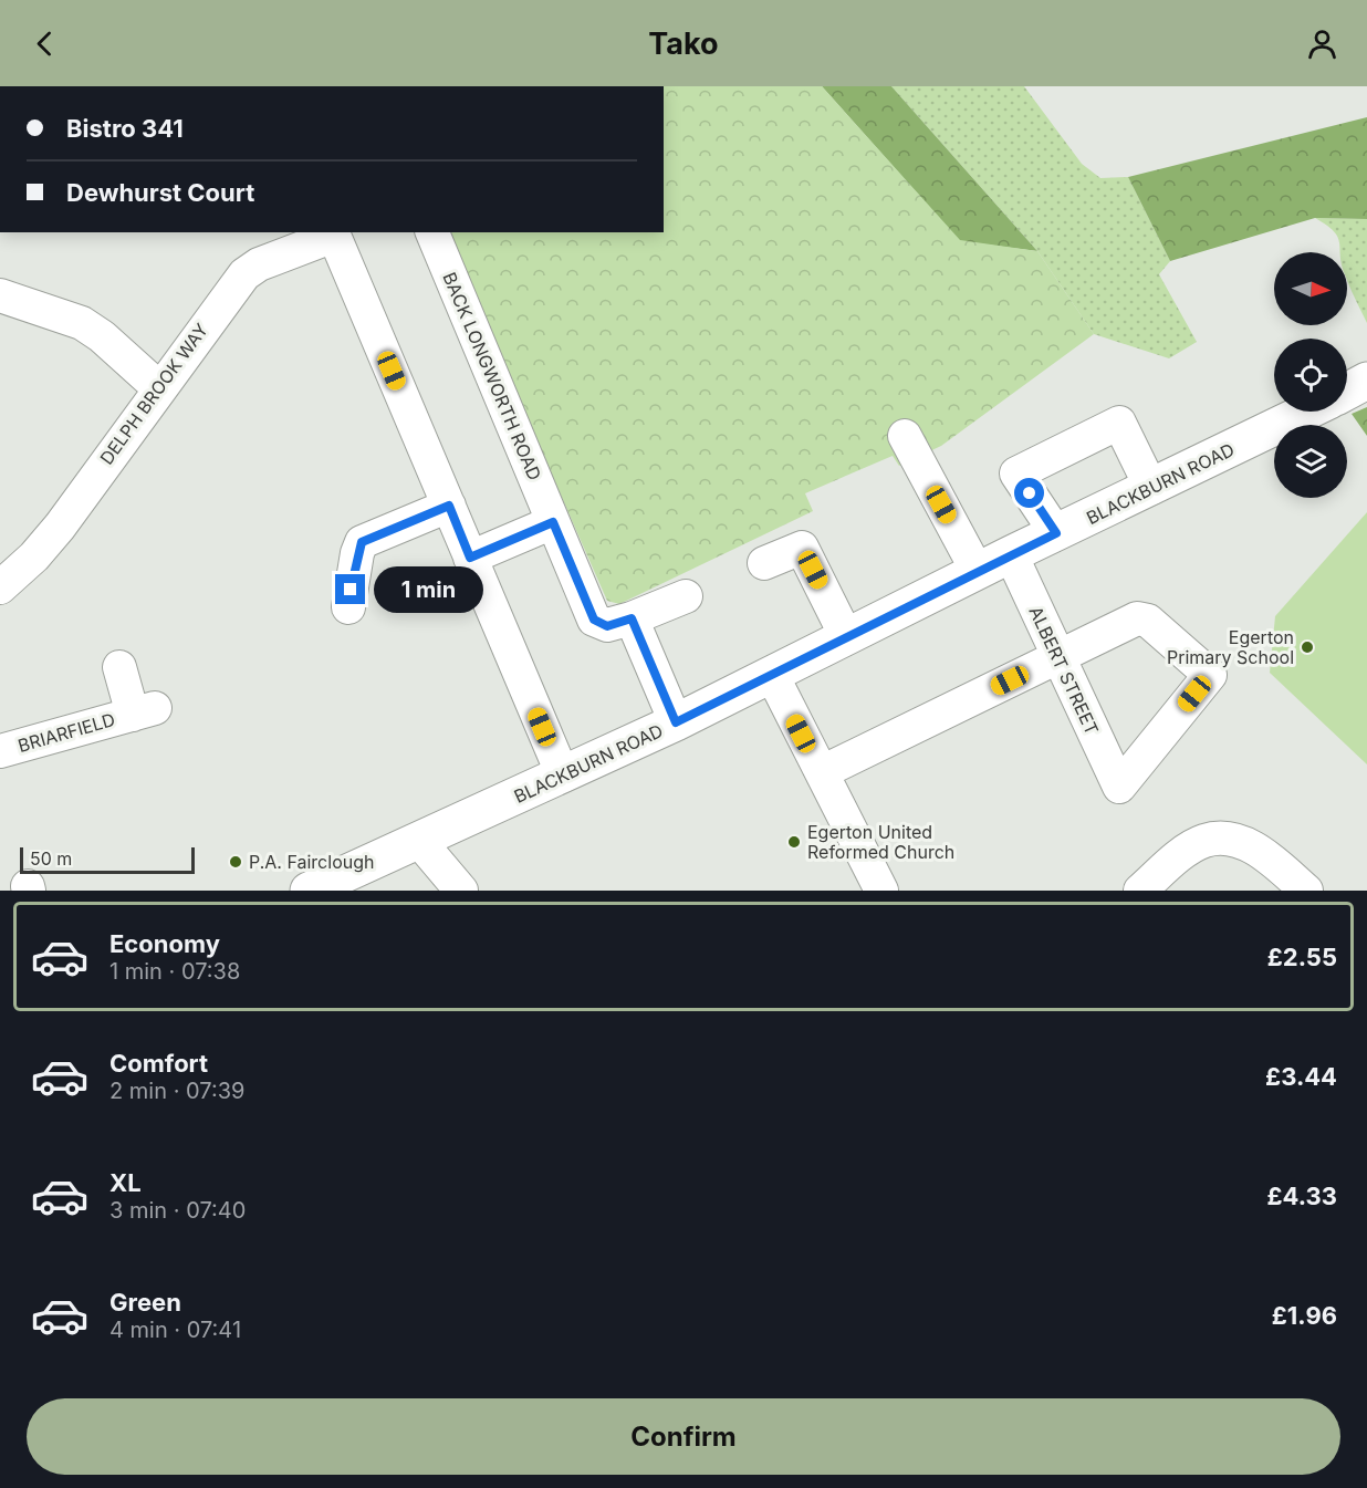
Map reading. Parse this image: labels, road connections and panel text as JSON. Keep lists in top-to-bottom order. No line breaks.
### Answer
{"streets":{"highway":["BLACKBURN ROAD"],"street":["BACK LONGWORTH ROAD","DELPH BROOK WAY","ALBERT STREET","BRIARFIELD"]},"crossings":[["BACK LONGWORTH ROAD","BLACKBURN ROAD"],["BLACKBURN ROAD","ALBERT STREET"]],"places":["Egerton Primary School","Egerton United Reformed Church","P.A. Fairclough"],"scale_bar":"50 m","north":"right","page":{"header":"Tako","banner":["Bistro 341","Dewhurst Court"],"bubble":"1 min","scale":"50 m","list":[{"name":"Economy","note":"1 min · 07:38","value":"£2.55"},{"name":"Comfort","note":"2 min · 07:39","value":"£3.44"},{"name":"XL","note":"3 min · 07:40","value":"£4.33"},{"name":"Green","note":"4 min · 07:41","value":"£1.96"}],"buttons":"Confirm"}}
